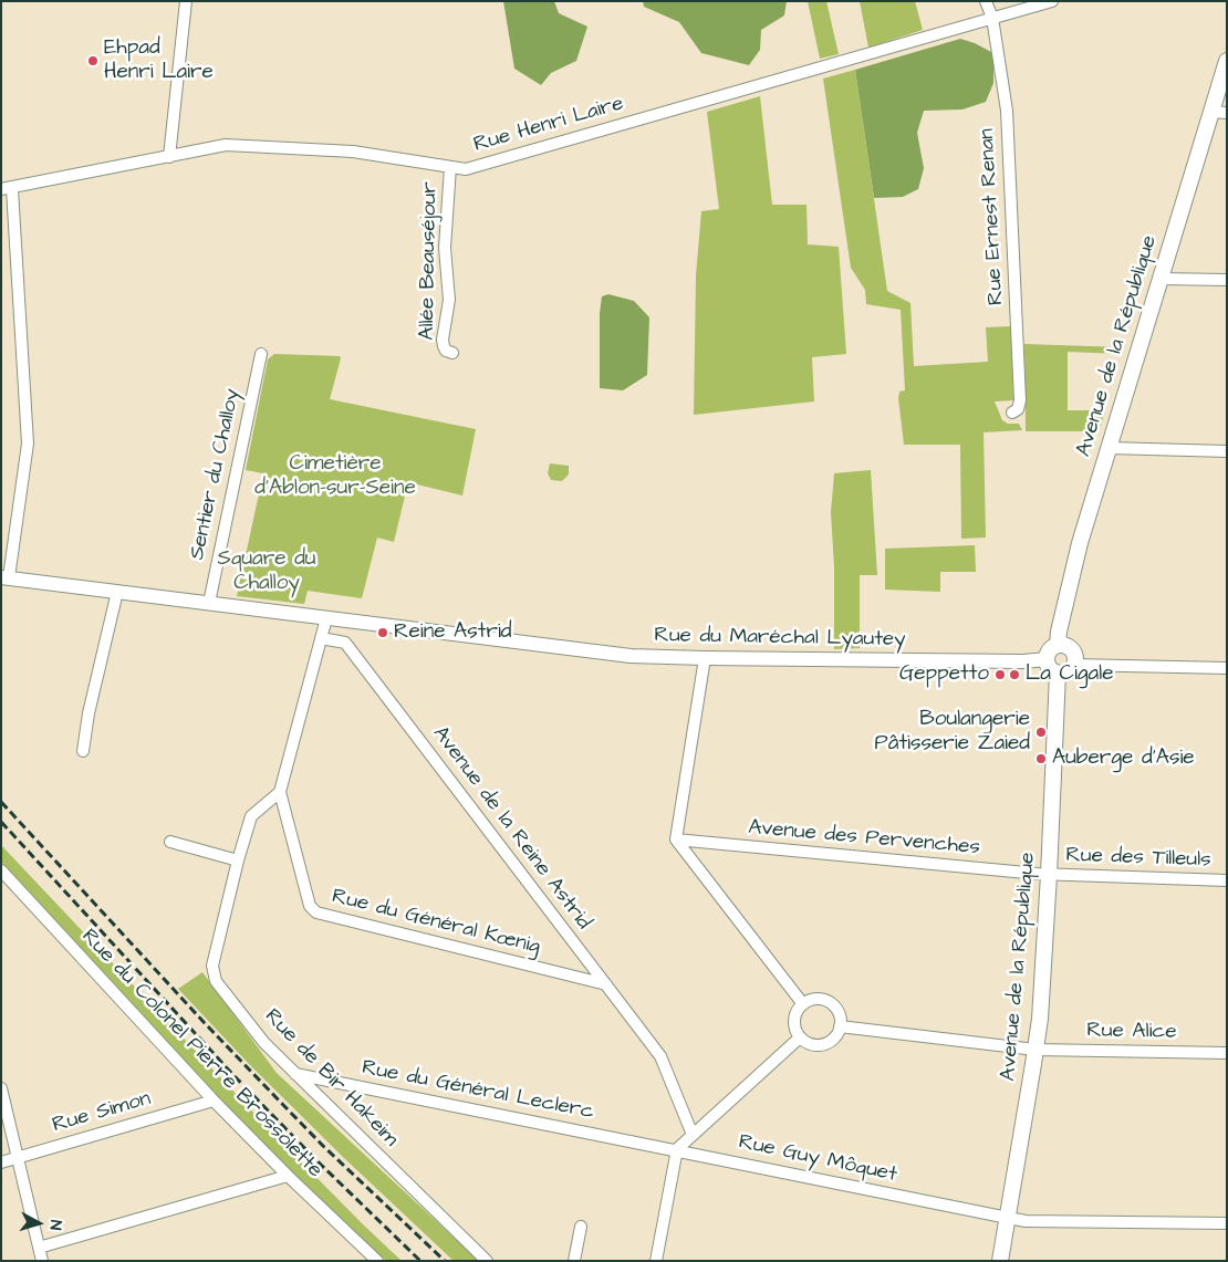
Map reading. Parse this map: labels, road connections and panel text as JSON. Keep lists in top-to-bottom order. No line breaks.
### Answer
{"streets":{"main road":["Avenue de la République"],"street":["Rue Henri Laire","Rue Ernest Renan","Allée Beauséjour","Sentier du Challoy","Rue du Maréchal Lyautey","Avenue de la Reine Astrid","Avenue des Pervenches","Rue des Tilleuls","Rue du Général Kœnig","Rue Alice","Rue du Colonel Pierre Brossolette","Rue de Bir Hakeim","Rue du Général Leclerc","Rue Simon","Rue Guy Môquet"]},"crossings":[["Rue Henri Laire","Rue Ernest Renan"],["Rue Henri Laire","Allée Beauséjour"],["Avenue de la République","Rue du Maréchal Lyautey"],["Avenue de la République","Avenue des Pervenches"],["Avenue de la République","Rue des Tilleuls"],["Avenue de la République","Rue Alice"],["Avenue de la République","Rue Guy Môquet"],["Sentier du Challoy","Rue du Maréchal Lyautey"],["Avenue de la Reine Astrid","Rue du Général Kœnig"],["Avenue des Pervenches","Rue des Tilleuls"],["Rue du Général Kœnig","Rue de Bir Hakeim"],["Rue du Colonel Pierre Brossolette","Rue Simon"],["Rue de Bir Hakeim","Rue du Général Leclerc"],["Rue du Général Leclerc","Rue Guy Môquet"]],"parks":["Cimetière d'Ablon-sur-Seine","Square du Challoy"],"places":["Ehpad Henri Laire","Reine Astrid","Geppetto","La Cigale","Boulangerie Pâtisserie Zaied","Auberge d'Asie"],"north":"right"}
